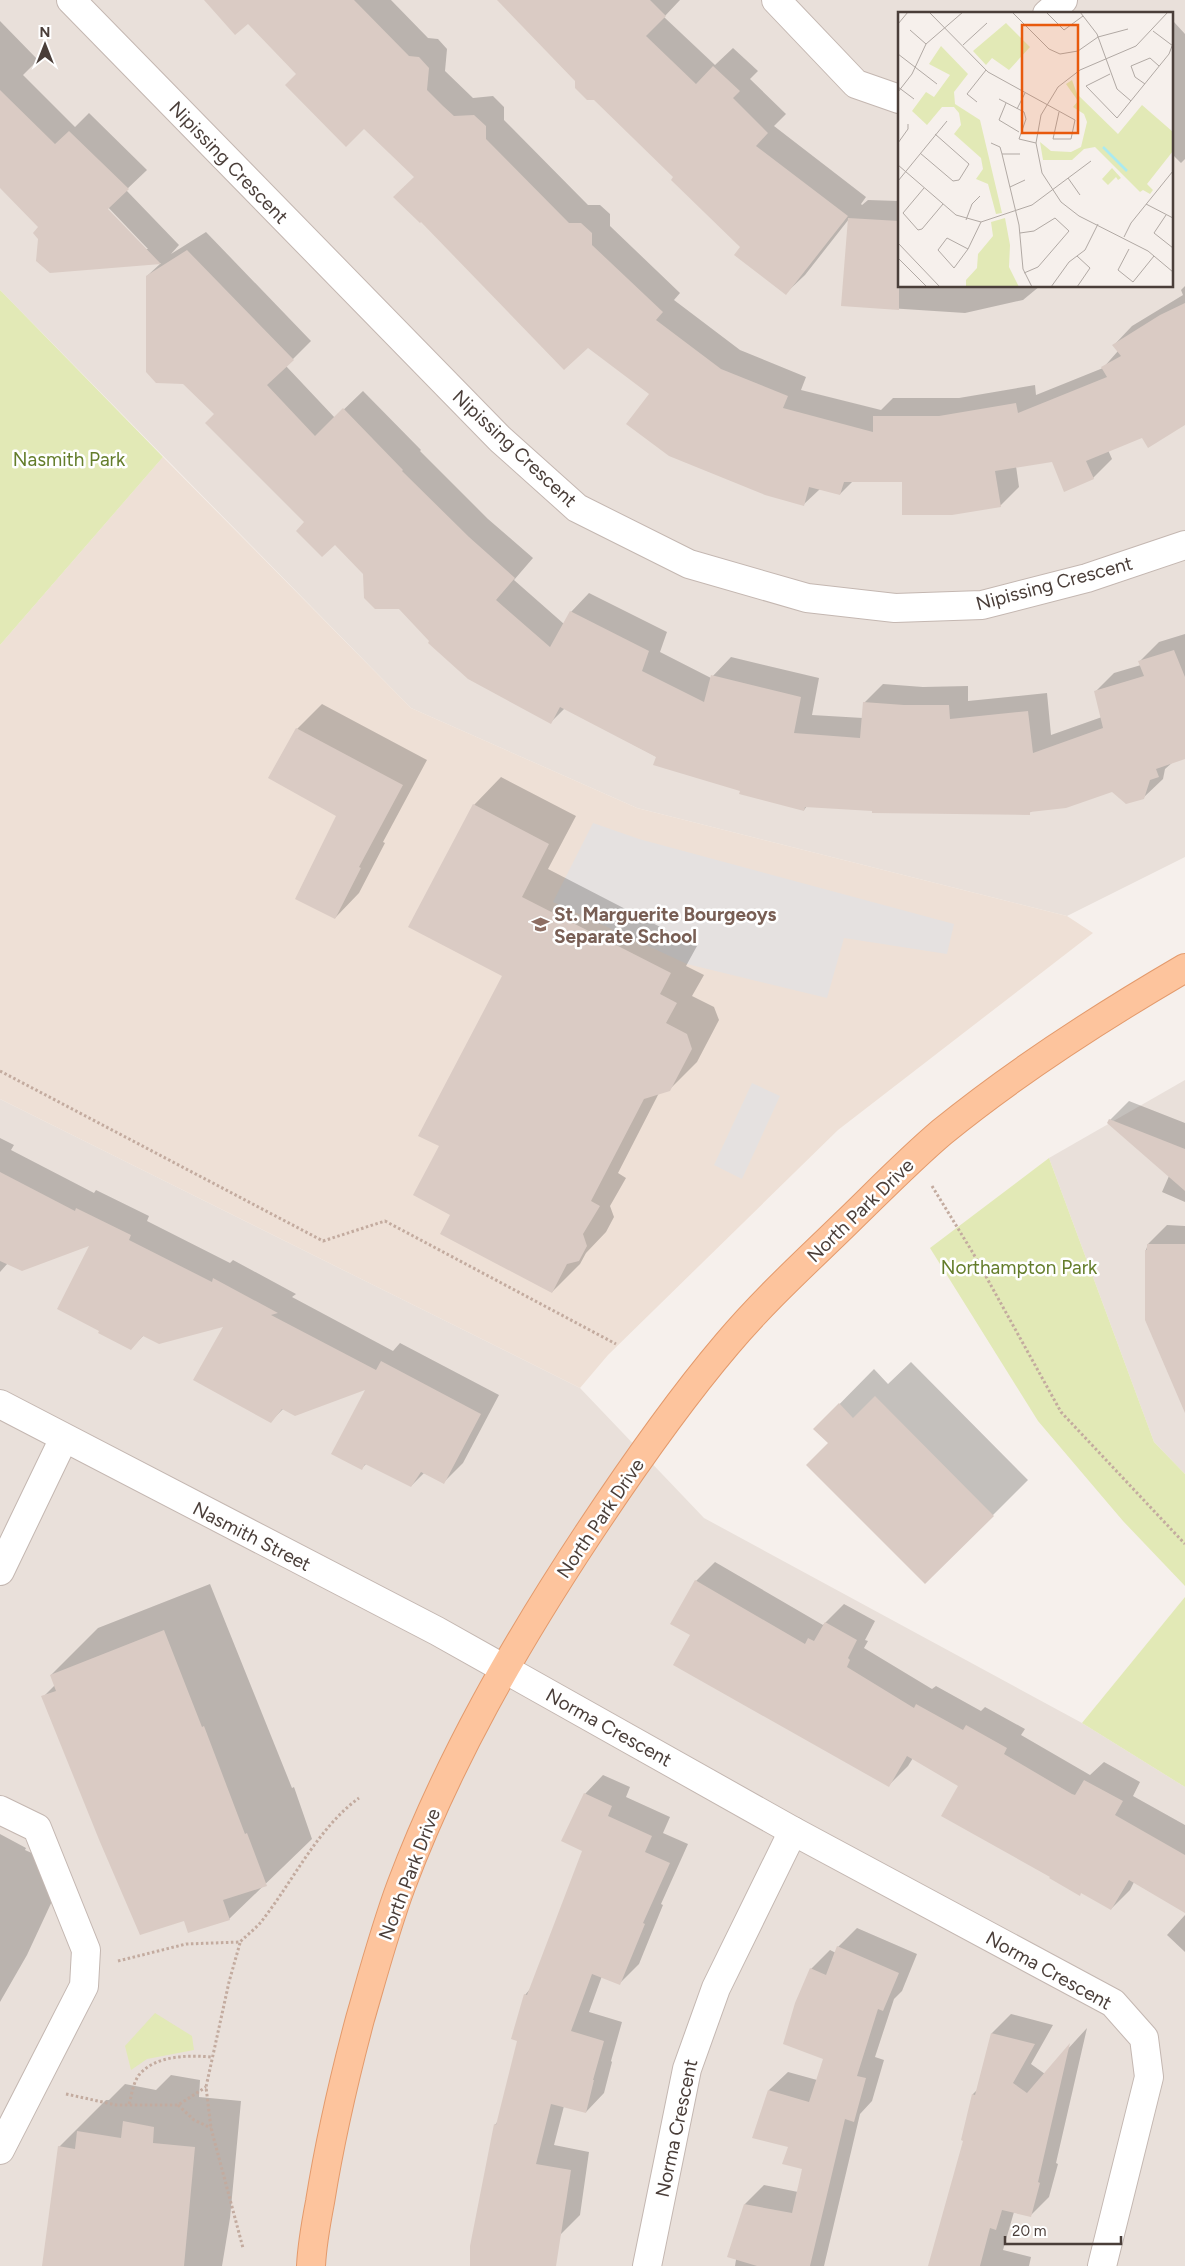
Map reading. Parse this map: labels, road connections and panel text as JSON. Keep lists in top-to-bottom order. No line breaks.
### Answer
{"streets":{"main road":["North Park Drive"],"street":["Nipissing Crescent","Nasmith Street","Norma Crescent"]},"crossings":[["North Park Drive","Nasmith Street"],["North Park Drive","Norma Crescent"],["Nasmith Street","Norma Crescent"]],"parks":["Nasmith Park","Northampton Park"],"places":{"school or university":["St. Marguerite Bourgeoys Separate School"]},"scale_bar":"20 m","north":"top"}
